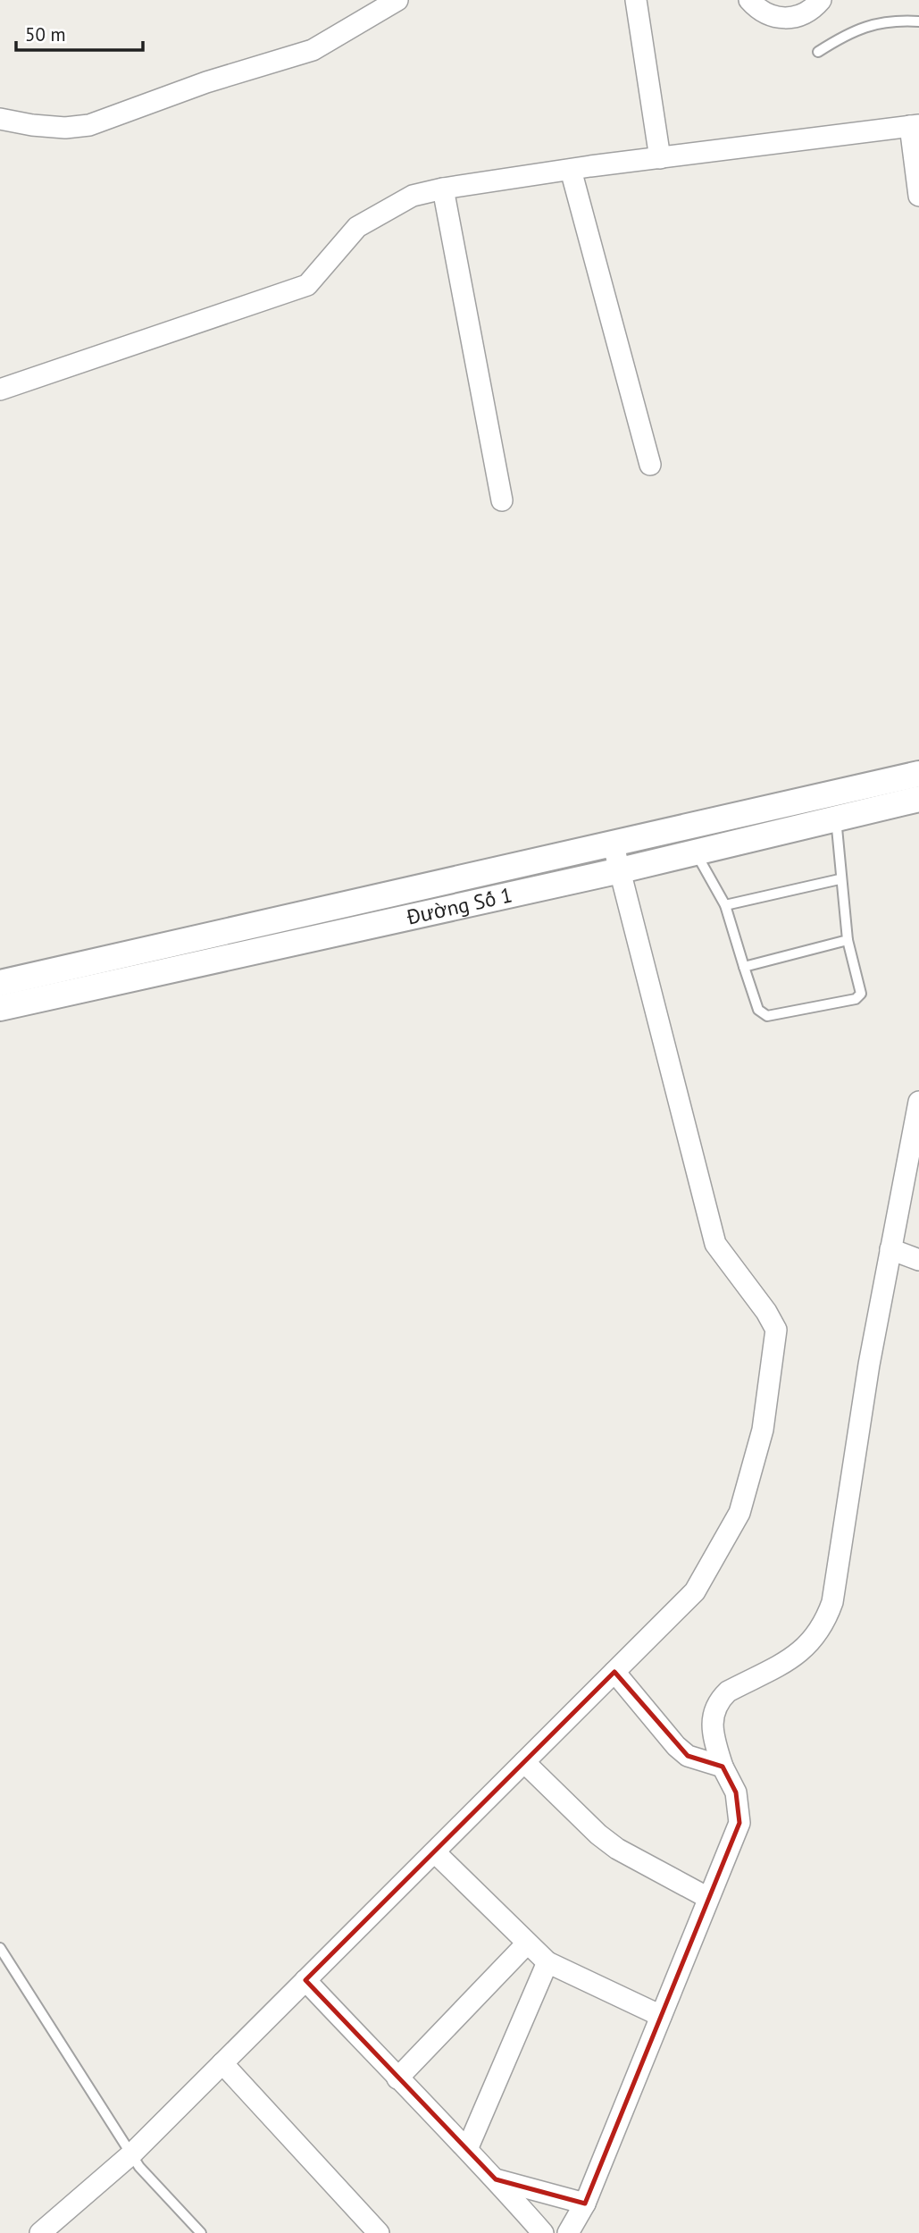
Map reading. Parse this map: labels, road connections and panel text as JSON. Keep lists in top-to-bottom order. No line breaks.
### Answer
{"streets":{"street":["Đường Số 1"]},"scale_bar":"50 m"}
